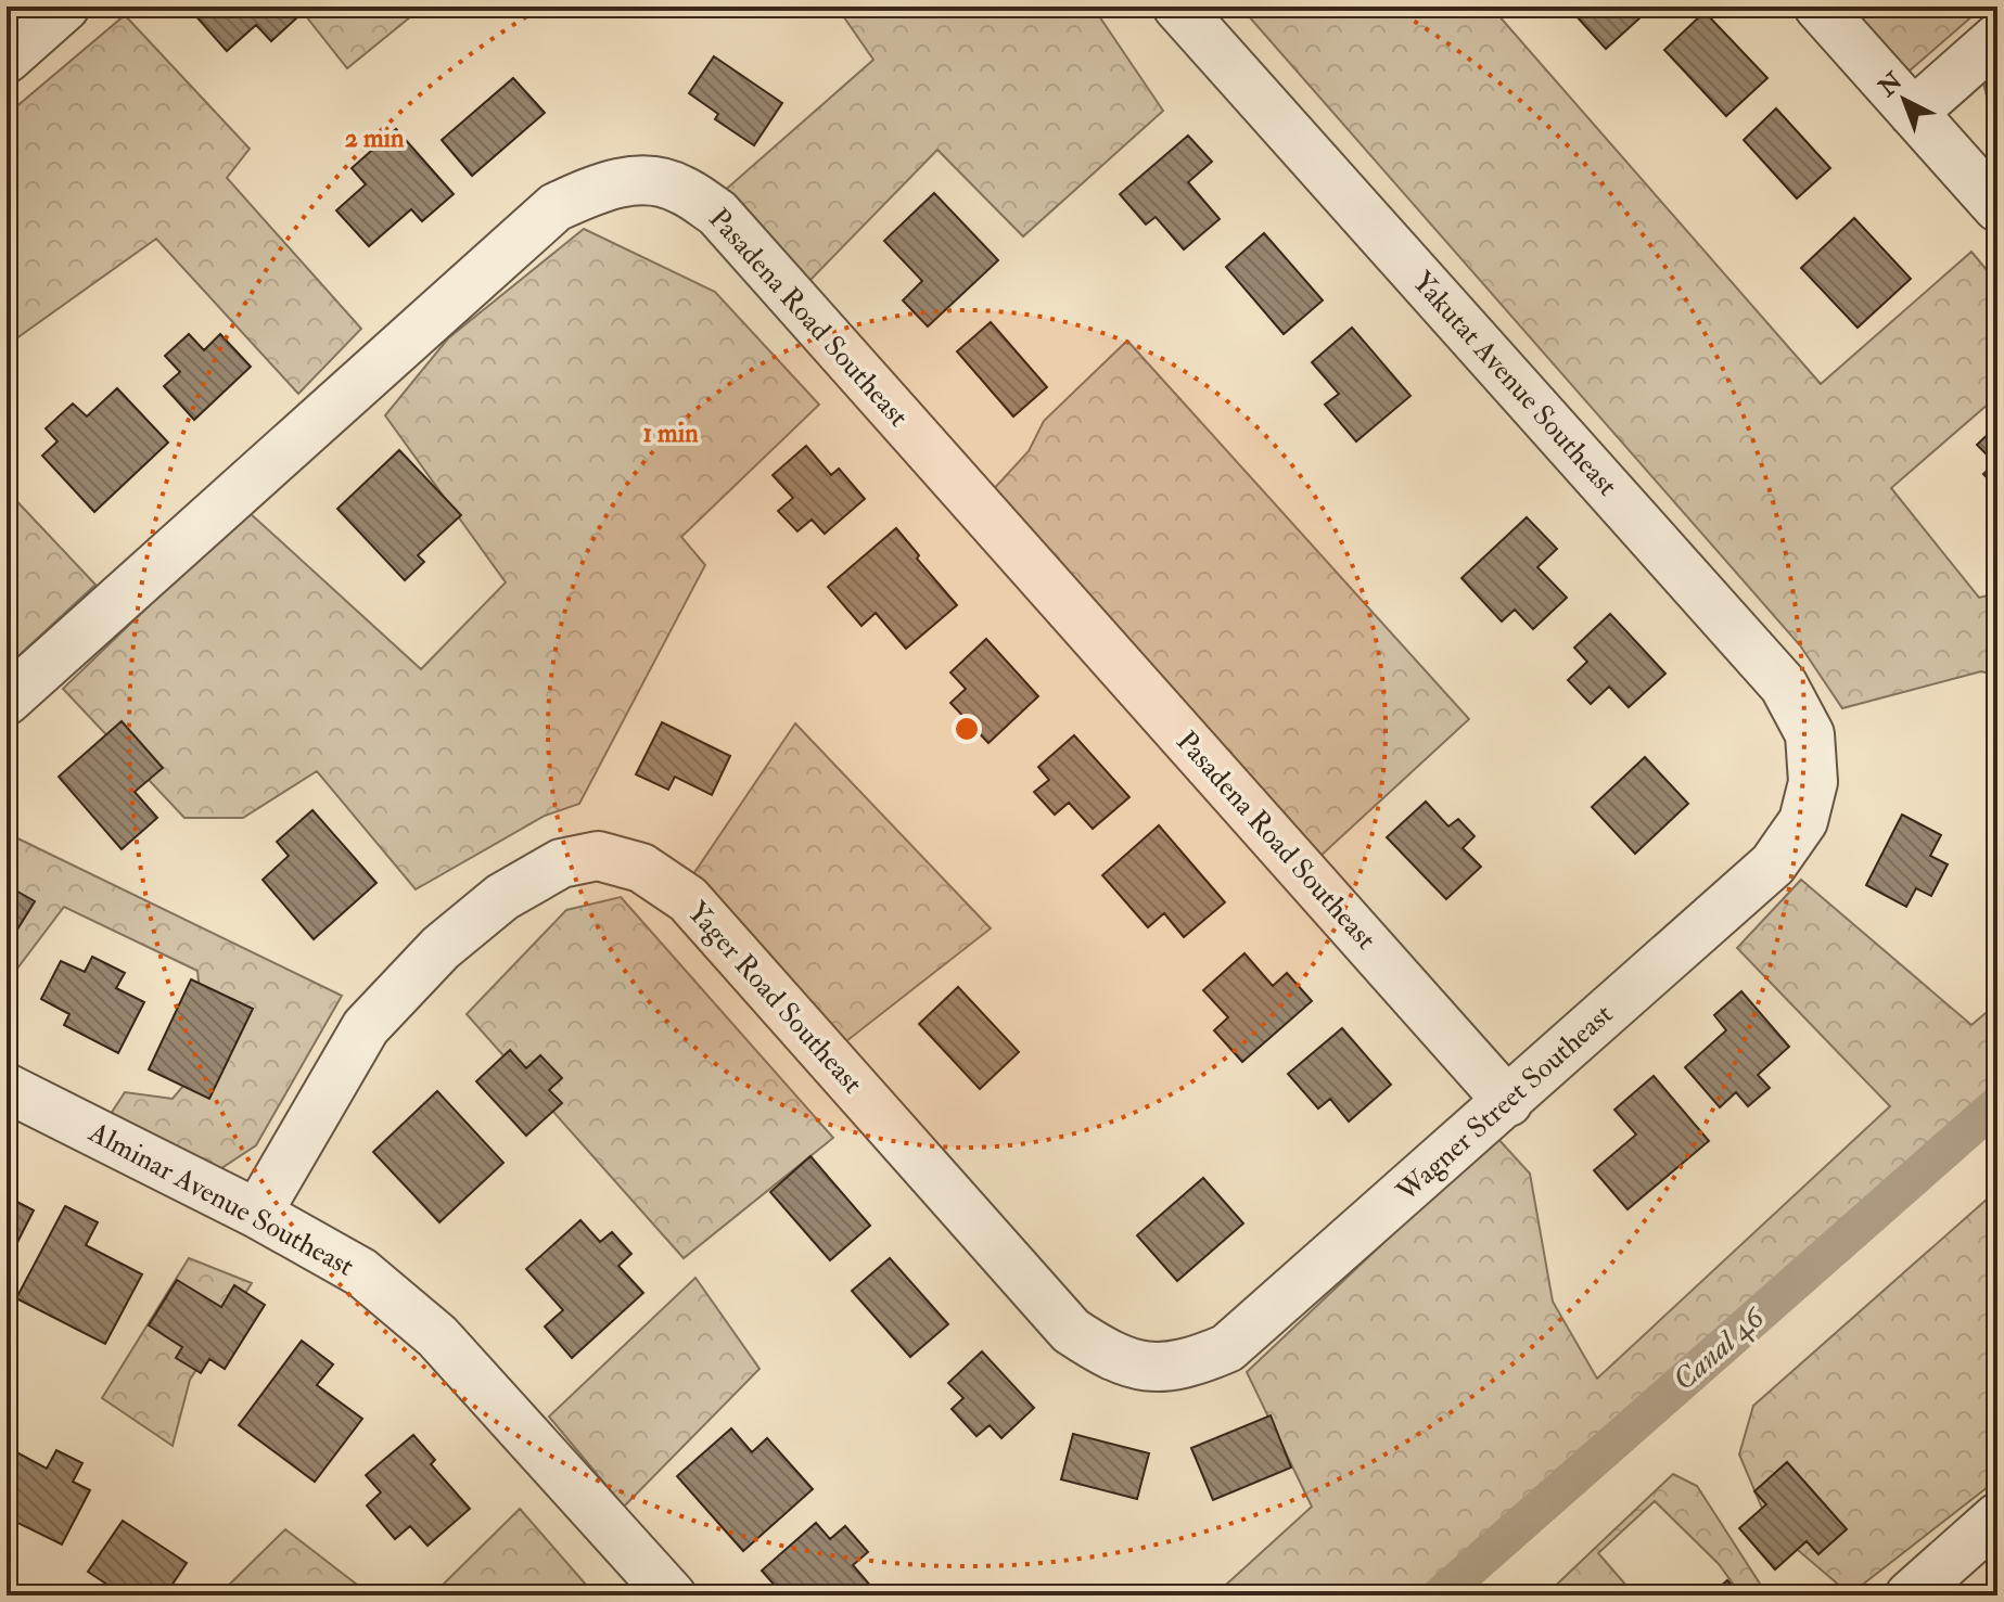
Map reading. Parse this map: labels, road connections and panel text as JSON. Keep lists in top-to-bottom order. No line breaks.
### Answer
{"streets":{"street":["Pasadena Road Southeast","Yakutat Avenue Southeast","Yager Road Southeast","Wagner Street Southeast","Alminar Avenue Southeast"]},"crossings":[["Pasadena Road Southeast","Wagner Street Southeast"],["Yakutat Avenue Southeast","Wagner Street Southeast"],["Yager Road Southeast","Wagner Street Southeast"],["Yager Road Southeast","Alminar Avenue Southeast"]],"water":["Canal 46"],"north":"top left","rings":["2 min","1 min"]}
